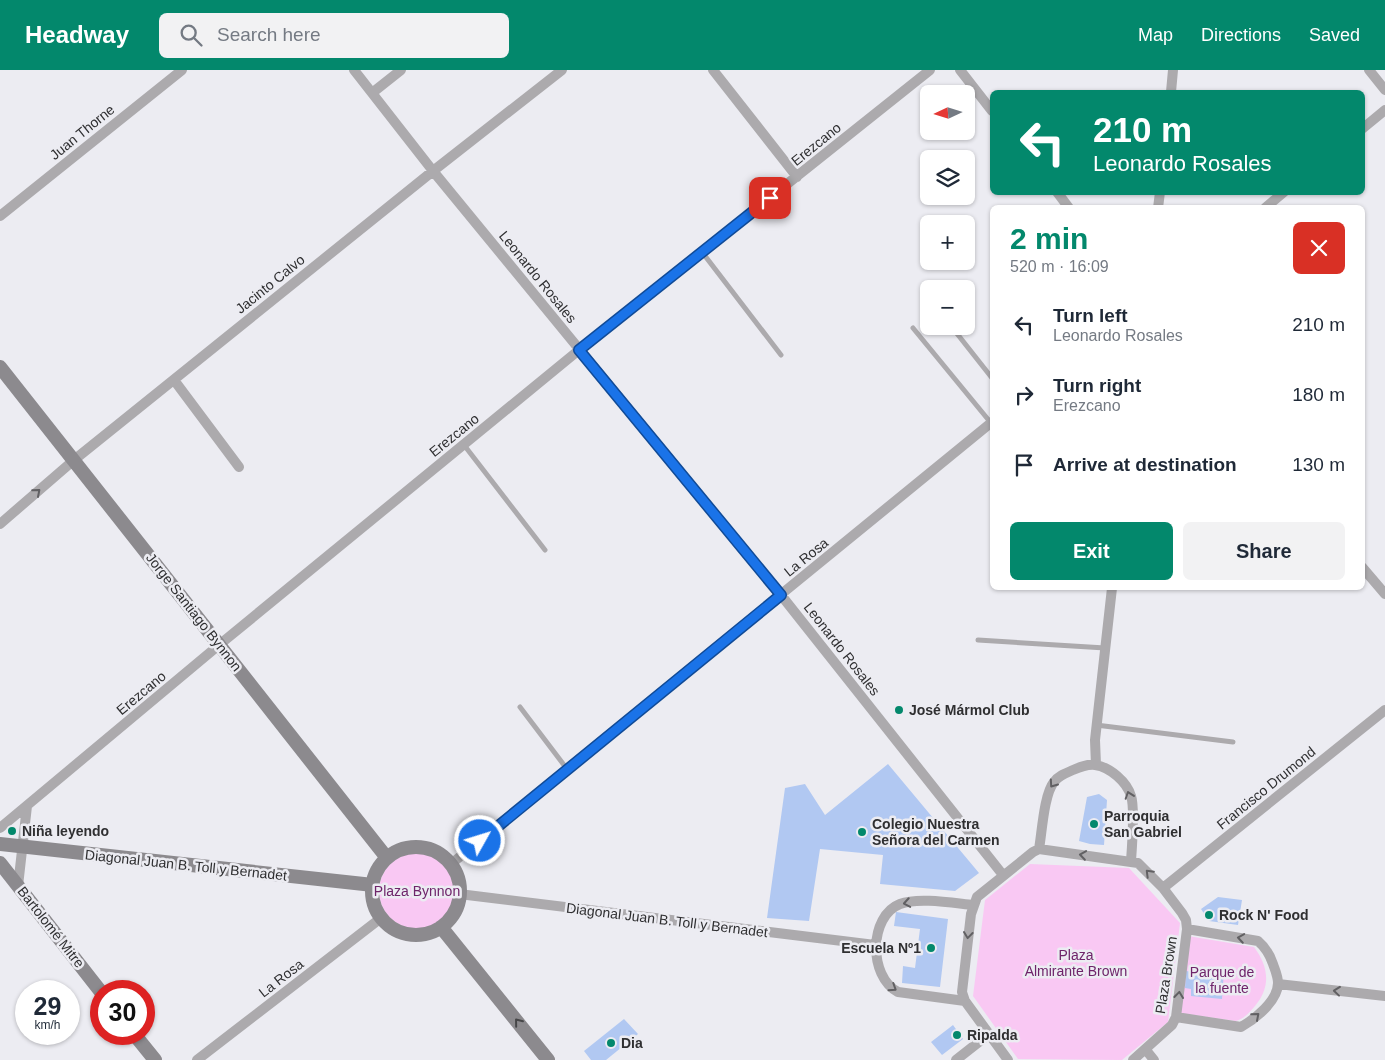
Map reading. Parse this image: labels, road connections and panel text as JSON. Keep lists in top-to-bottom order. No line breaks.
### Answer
{"streets":{"street":["Juan Thorne","Erezcano","Leonardo Rosales","Jacinto Calvo","La Rosa","Jorge Santiago Bynnon","Francisco Drumond","Diagonal Juan B. Toll y Bernadet","Bartolomé Mitre","Plaza Brown"]},"crossings":[["Erezcano","Leonardo Rosales"],["Erezcano","Jorge Santiago Bynnon"],["Leonardo Rosales","Jacinto Calvo"],["Leonardo Rosales","La Rosa"],["Jacinto Calvo","Jorge Santiago Bynnon"],["La Rosa","Jorge Santiago Bynnon"],["La Rosa","Diagonal Juan B. Toll y Bernadet"],["Jorge Santiago Bynnon","Diagonal Juan B. Toll y Bernadet"],["Francisco Drumond","Plaza Brown"]],"parks":["Plaza Bynnon","Plaza Almirante Brown","Parque de la fuente"],"places":["José Mármol Club","Parroquia San Gabriel","Niña leyendo","Colegio Nuestra Señora del Carmen","Rock N' Food","Escuela Nº1","Ripalda","Dia"],"north":"left","page":{"header":"Headway","search":"Search here","nav":["Map","Directions","Saved"],"map_buttons":["+","−"],"turn":["210 m","Leonardo Rosales"],"heading":["2 min","520 m · 16:09"],"list":[{"name":"Turn left","note":"Leonardo Rosales","value":"210 m"},{"name":"Turn right","note":"Erezcano","value":"180 m"},{"name":"Arrive at destination","value":"130 m"}],"buttons":["Exit","Share"],"speed":"29 km/h","limit":"30"}}
